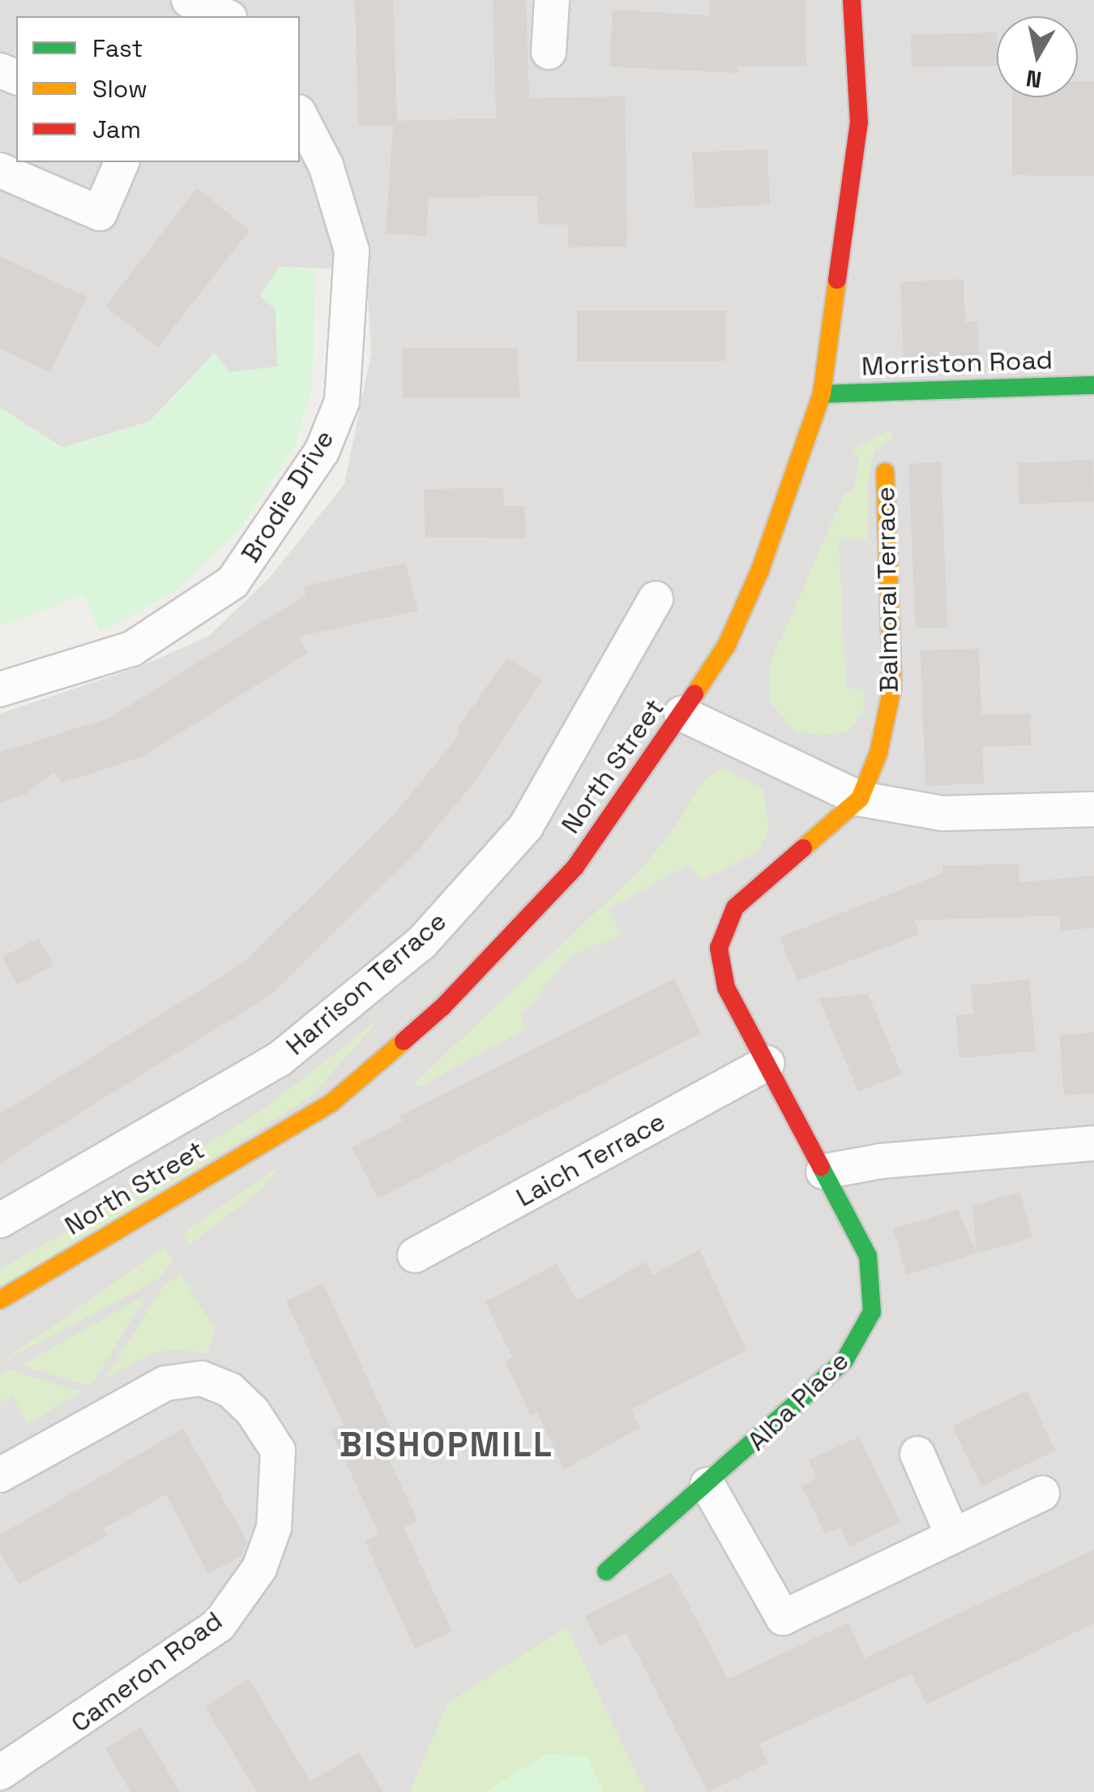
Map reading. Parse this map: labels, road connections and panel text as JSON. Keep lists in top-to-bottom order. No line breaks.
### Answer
{"streets":{"main road":["Morriston Road","Balmoral Terrace","North Street","Alba Place"],"street":["Brodie Drive","Harrison Terrace","Laich Terrace","Cameron Road"]},"crossings":[["Morriston Road","North Street"],["Balmoral Terrace","Alba Place"],["Laich Terrace","Alba Place"]],"districts":["BISHOPMILL"],"legend":["Fast","Slow","Jam"],"north":"bottom"}
